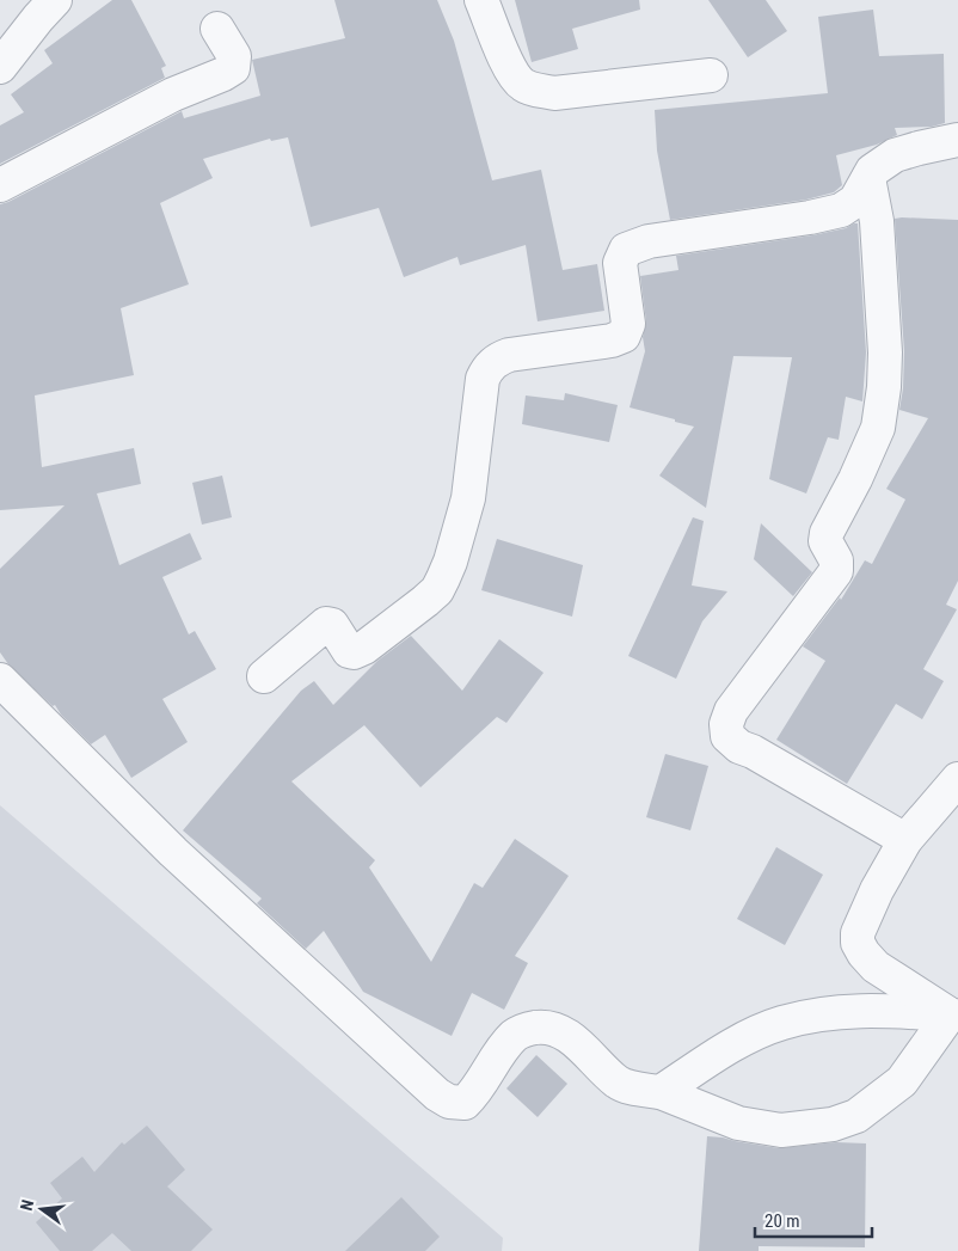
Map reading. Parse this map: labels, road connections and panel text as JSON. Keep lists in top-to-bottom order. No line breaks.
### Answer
{"scale_bar":"20 m","north":"left"}
